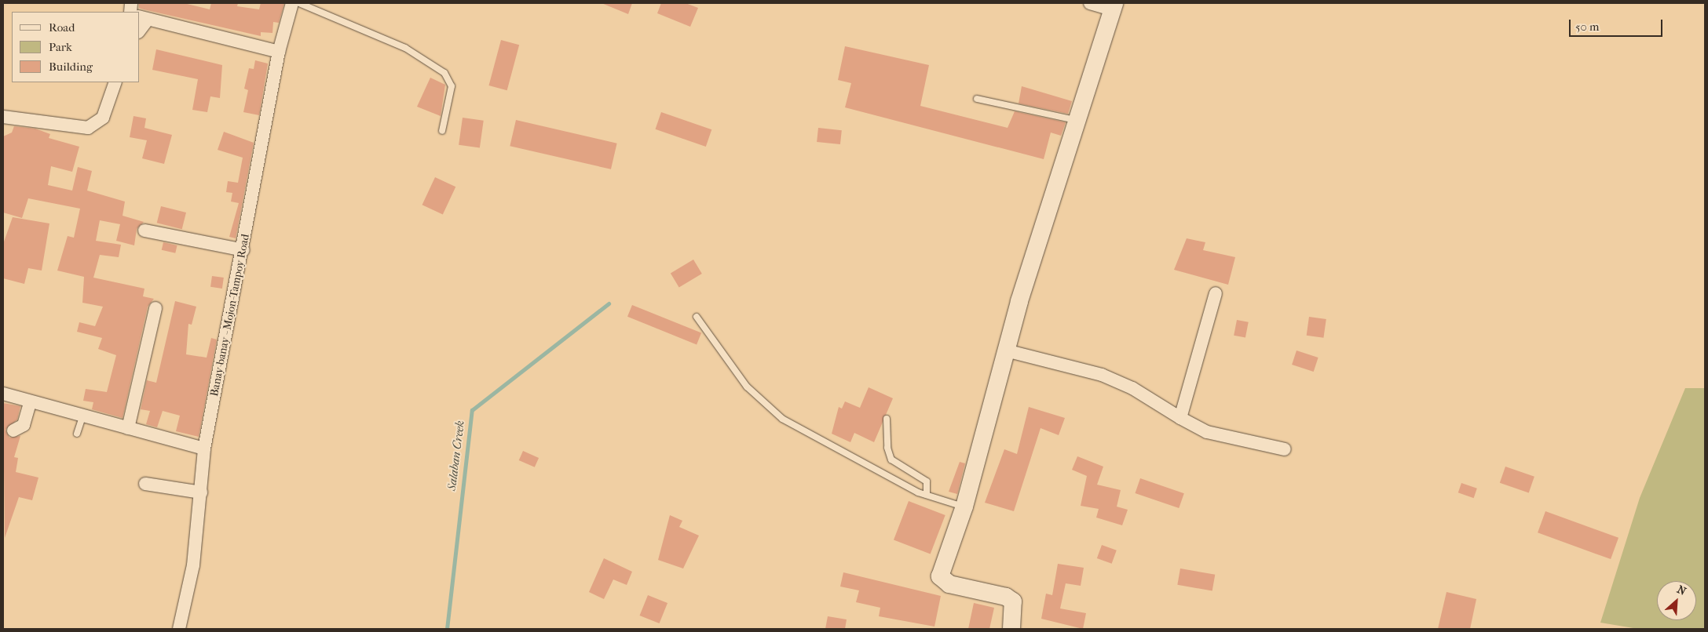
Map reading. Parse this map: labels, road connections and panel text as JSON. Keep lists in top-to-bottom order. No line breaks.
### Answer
{"streets":{"street":["Banay-banay - Mojon-Tampoy Road"]},"water":["Salaban Creek"],"legend":["Road","Park","Building"],"scale_bar":"50 m","north":"top right"}
